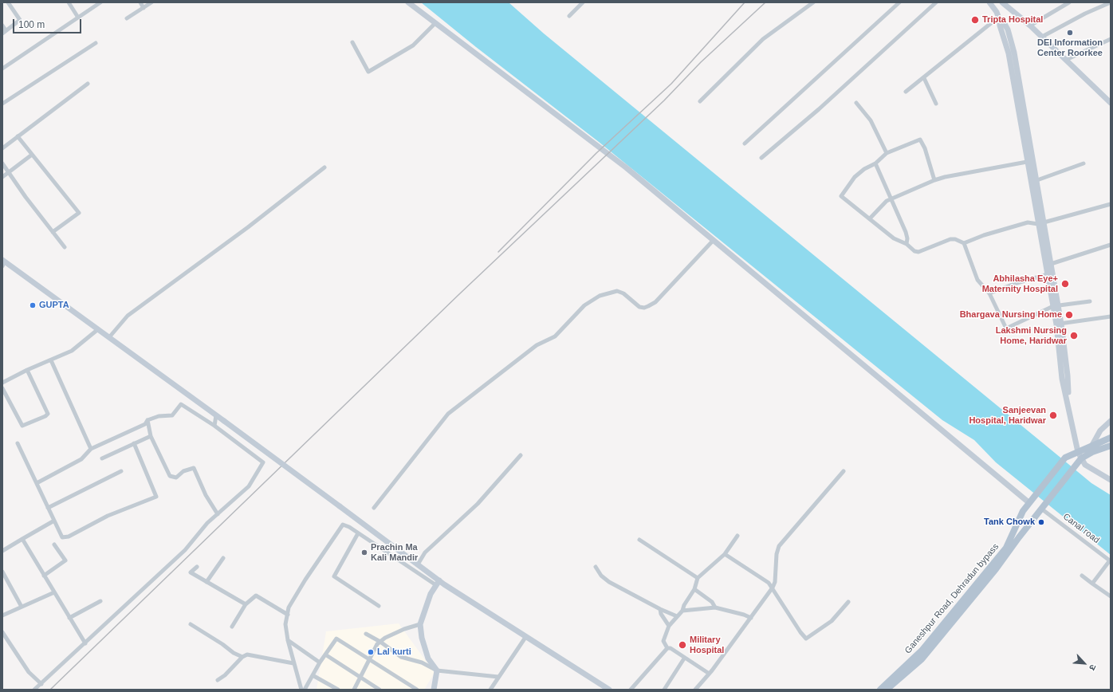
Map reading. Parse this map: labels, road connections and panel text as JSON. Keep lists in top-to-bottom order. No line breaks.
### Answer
{"streets":{"main road":["Ganeshpur Road, Dehradun bypass"],"street":["Canal road"]},"places":["Tripta Hospital","DEI Information Center Roorkee","Abhilasha Eye+ Maternity Hospital","GUPTA","Bhargava Nursing Home","Lakshmi Nursing Home, Haridwar","Sanjeevan Hospital, Haridwar","Tank Chowk","Prachin Ma Kali Mandir","Military Hospital","Lal kurti"],"scale_bar":"100 m","north":"bottom right"}
